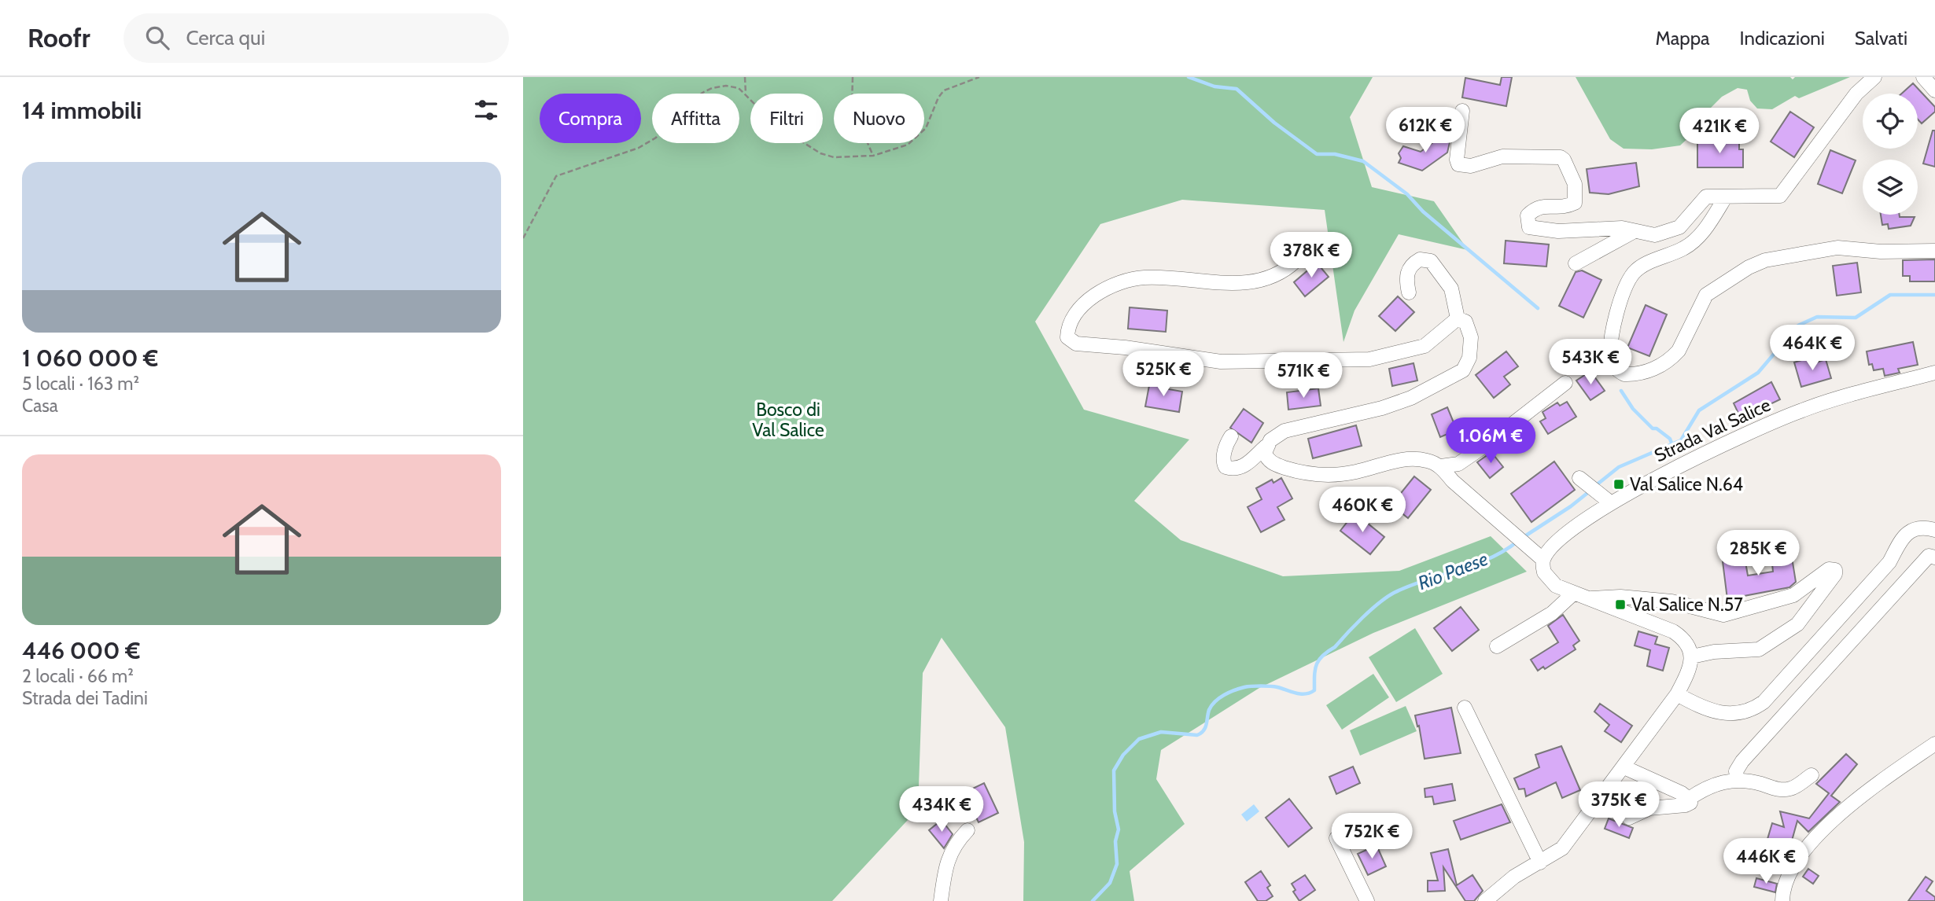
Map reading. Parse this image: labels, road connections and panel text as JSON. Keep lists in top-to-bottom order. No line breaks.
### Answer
{"streets":{"street":["Strada Val Salice"]},"water":["Rio Paese"],"parks":["Bosco di Val Salice"],"places":{"transit":["Val Salice N.64","Val Salice N.57"]},"page":{"header":"Roofr","search":"Cerca qui","nav":["Mappa","Indicazioni","Salvati"],"heading":"14 immobili","chip":["Compra","Affitta","Filtri","Nuovo"],"price":["612K €","421K €","378K €","464K €","543K €","525K €","571K €","1.06M €","460K €","285K €","375K €","434K €","752K €","446K €"],"list":[{"name":"1 060 000 €","note":"5 locali · 163 m² · Casa"},{"name":"446 000 €","note":"2 locali · 66 m² · Strada dei Tadini"}]}}
